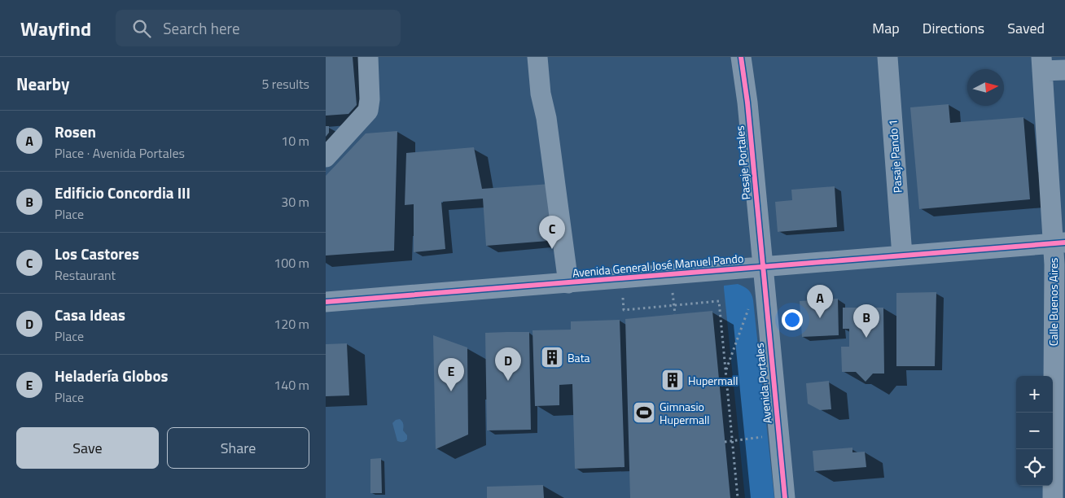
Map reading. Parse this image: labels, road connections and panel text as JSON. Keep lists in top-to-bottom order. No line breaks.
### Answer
{"streets":{"street":["Pasaje Pando 1","Pasaje Portales","Avenida General José Manuel Pando","Calle Buenos Aires","Avenida Portales"]},"crossings":[["Pasaje Pando 1","Avenida General José Manuel Pando"],["Pasaje Portales","Avenida General José Manuel Pando"],["Pasaje Portales","Avenida Portales"],["Avenida General José Manuel Pando","Calle Buenos Aires"],["Avenida General José Manuel Pando","Avenida Portales"]],"places":{"building":["Bata","Hupermall"],"sports":["Gimnasio Hupermall"]},"north":"right","page":{"header":"Wayfind","search":"Search here","nav":["Map","Directions","Saved"],"heading":["Nearby","5 results"],"list":[{"mark":"A","name":"Rosen","note":"Place · Avenida Portales","value":"10 m"},{"mark":"B","name":"Edificio Concordia III","note":"Place","value":"30 m"},{"mark":"C","name":"Los Castores","note":"Restaurant","value":"100 m"},{"mark":"D","name":"Casa Ideas","note":"Place","value":"120 m"},{"mark":"E","name":"Heladería Globos","note":"Place","value":"140 m"}],"pins":["C","A","B","D","E"],"map_buttons":["+","−"],"buttons":["Save","Share"]}}
